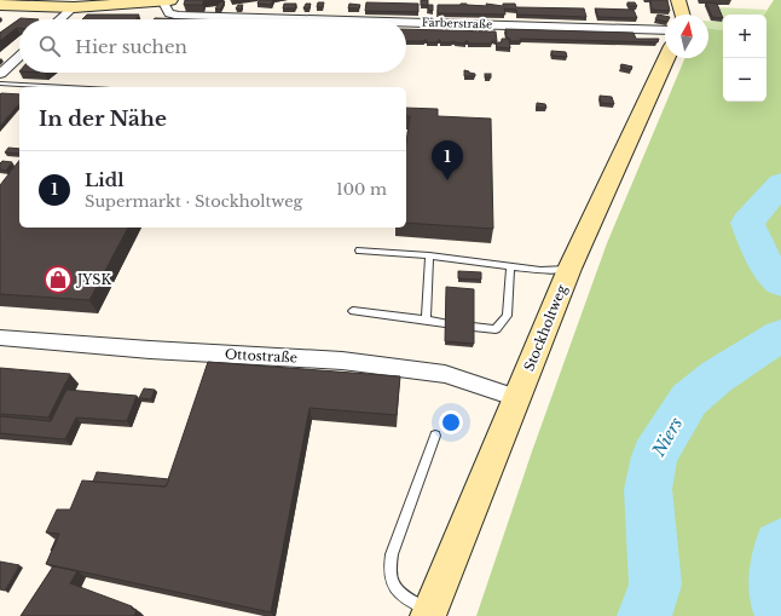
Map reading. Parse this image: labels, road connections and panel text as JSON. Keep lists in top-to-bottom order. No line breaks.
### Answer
{"streets":{"main road":["Stockholtweg"],"street":["Färberstraße","Ottostraße"]},"crossings":[["Stockholtweg","Ottostraße"]],"water":["Niers"],"places":{"shop":["JYSK"]},"north":"top","page":{"map_buttons":["+","−"],"search":"Hier suchen","heading":"In der Nähe","pins":"1","list":[{"mark":"1","name":"Lidl","note":"Supermarkt · Stockholtweg","value":"100 m"}]}}
